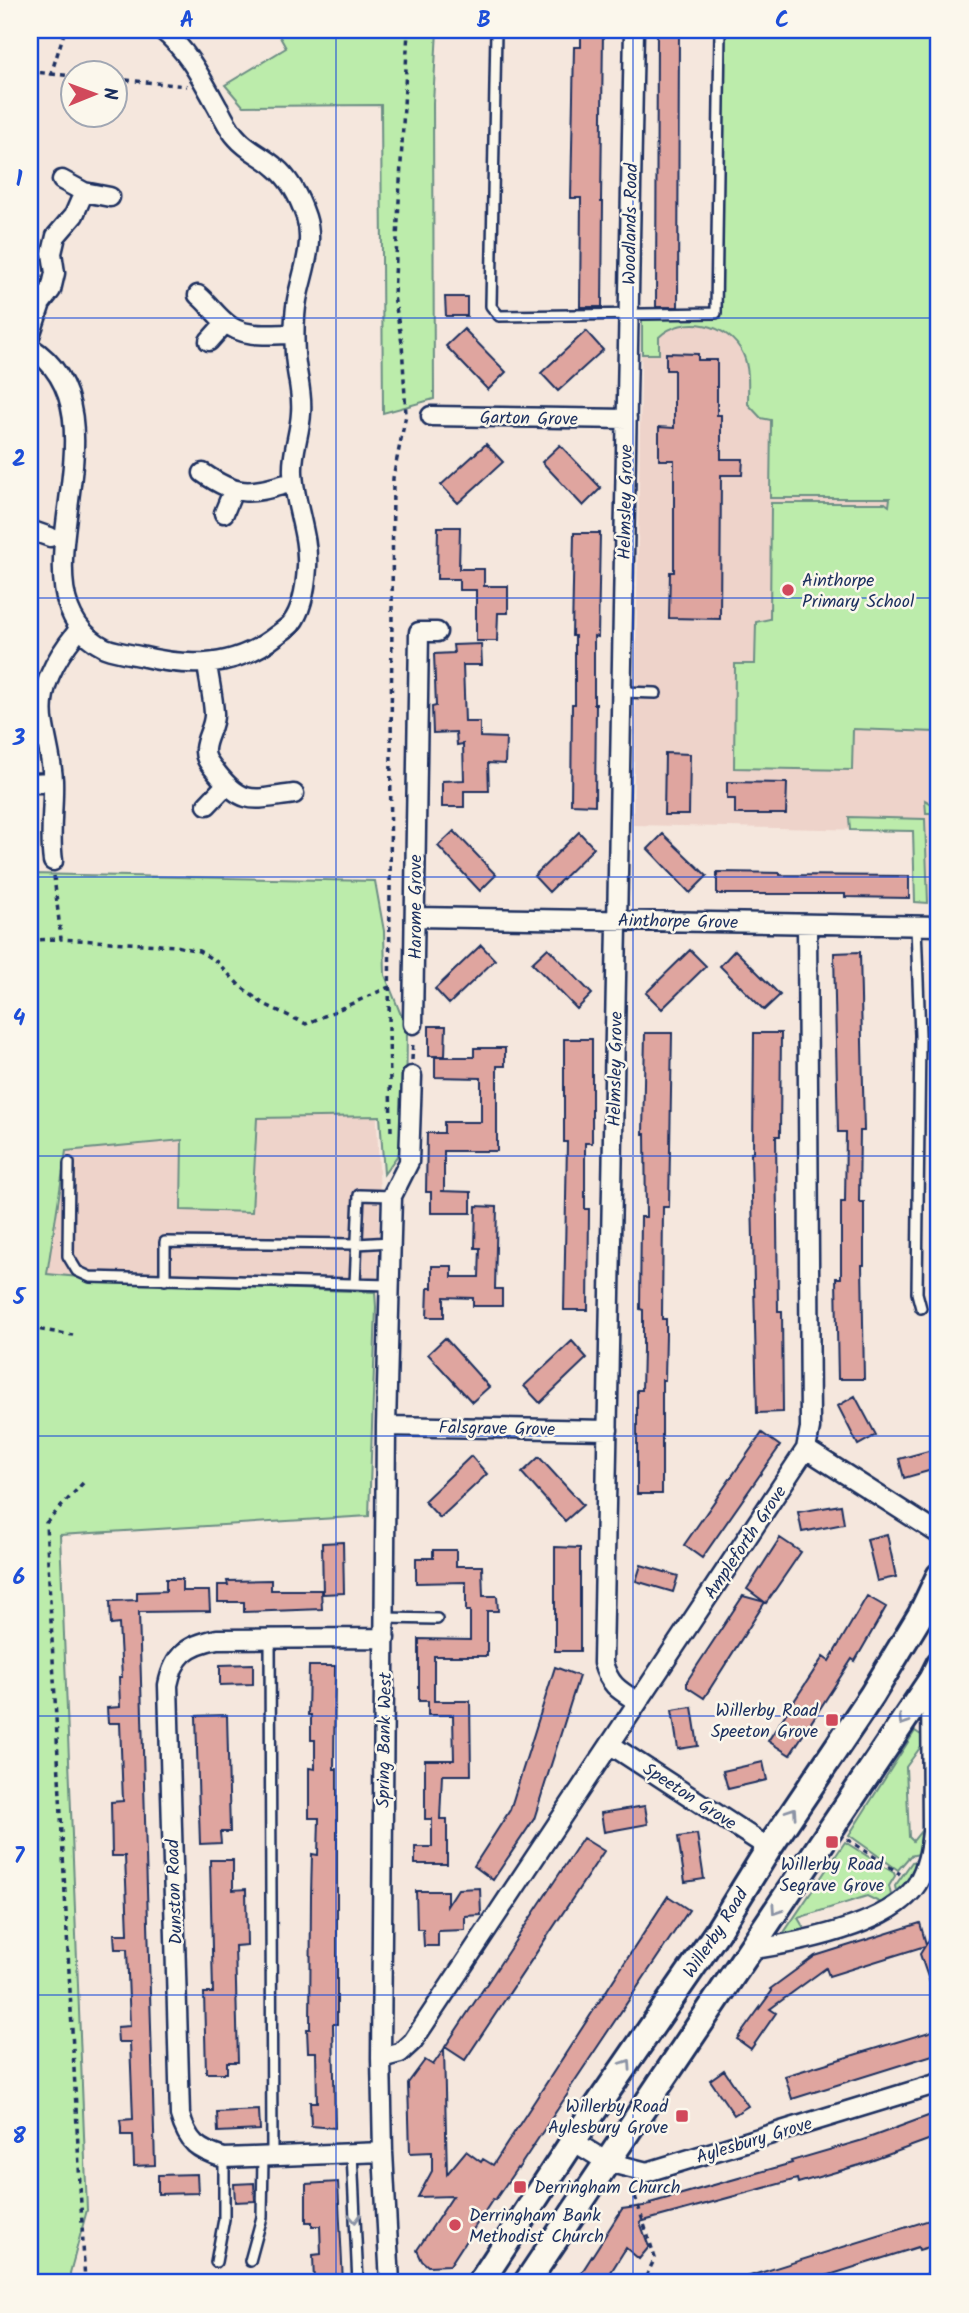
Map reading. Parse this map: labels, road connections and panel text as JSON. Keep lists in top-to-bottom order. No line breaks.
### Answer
{"streets":{"street":["Woodlands Road","Garton Grove","Helmsley Grove","Harome Grove","Ainthorpe Grove","Falsgrave Grove","Ampleforth Grove","Spring Bank West","Speeton Grove","Dunston Road","Willerby Road","Aylesbury Grove"]},"crossings":[["Woodlands Road","Garton Grove"],["Woodlands Road","Helmsley Grove"],["Garton Grove","Helmsley Grove"],["Helmsley Grove","Ainthorpe Grove"],["Helmsley Grove","Falsgrave Grove"],["Helmsley Grove","Ampleforth Grove"],["Harome Grove","Ainthorpe Grove"],["Ainthorpe Grove","Ampleforth Grove"],["Falsgrave Grove","Spring Bank West"],["Ampleforth Grove","Spring Bank West"],["Ampleforth Grove","Speeton Grove"],["Spring Bank West","Dunston Road"],["Speeton Grove","Willerby Road"],["Willerby Road","Aylesbury Grove"]],"places":{"other":["Ainthorpe Primary School","Derringham Bank Methodist Church"],"transit":["Willerby Road Speeton Grove","Willerby Road Segrave Grove","Willerby Road Aylesbury Grove","Derringham Church"]},"north":"right","grid":{"columns":["A","B","C"],"rows":["1","2","3","4","5","6","7","8"]}}
